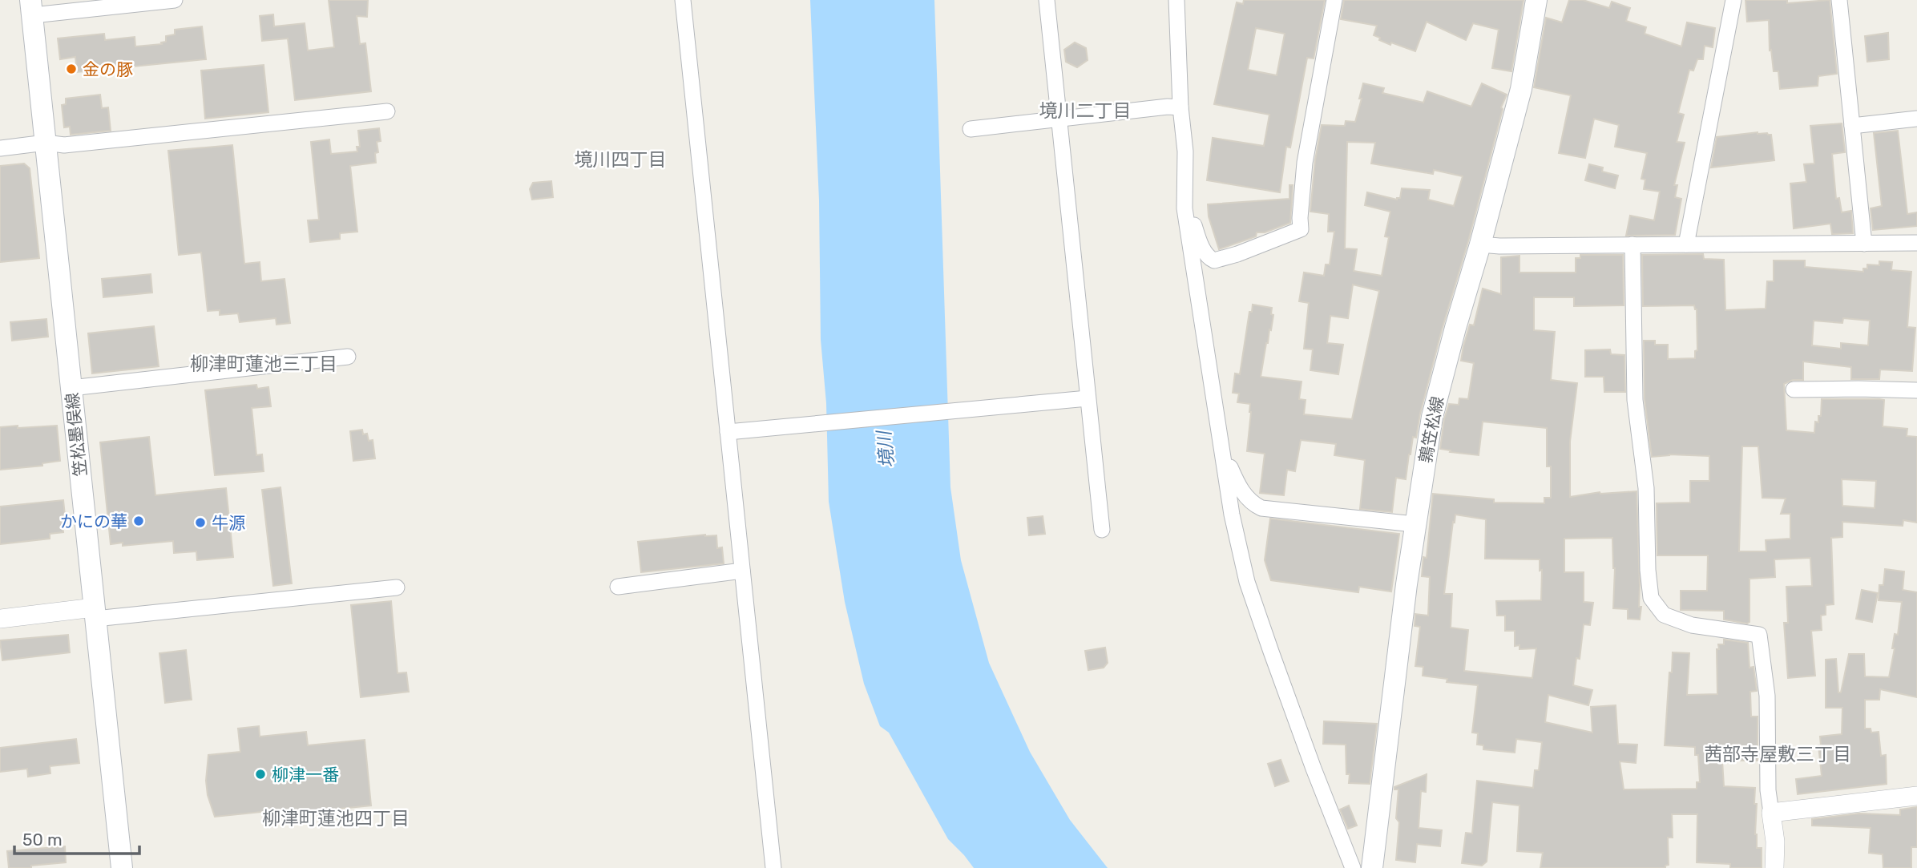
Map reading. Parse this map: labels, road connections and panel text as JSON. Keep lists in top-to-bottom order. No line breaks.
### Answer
{"streets":{"main road":["鶉笠松線","笠松墨俣線"]},"districts":["境川二丁目","境川四丁目","柳津町蓮池三丁目","茜部寺屋敷三丁目","柳津町蓮池四丁目"],"water":["境川"],"places":["金の豚","かにの華","牛源","柳津一番"],"scale_bar":"50 m"}
